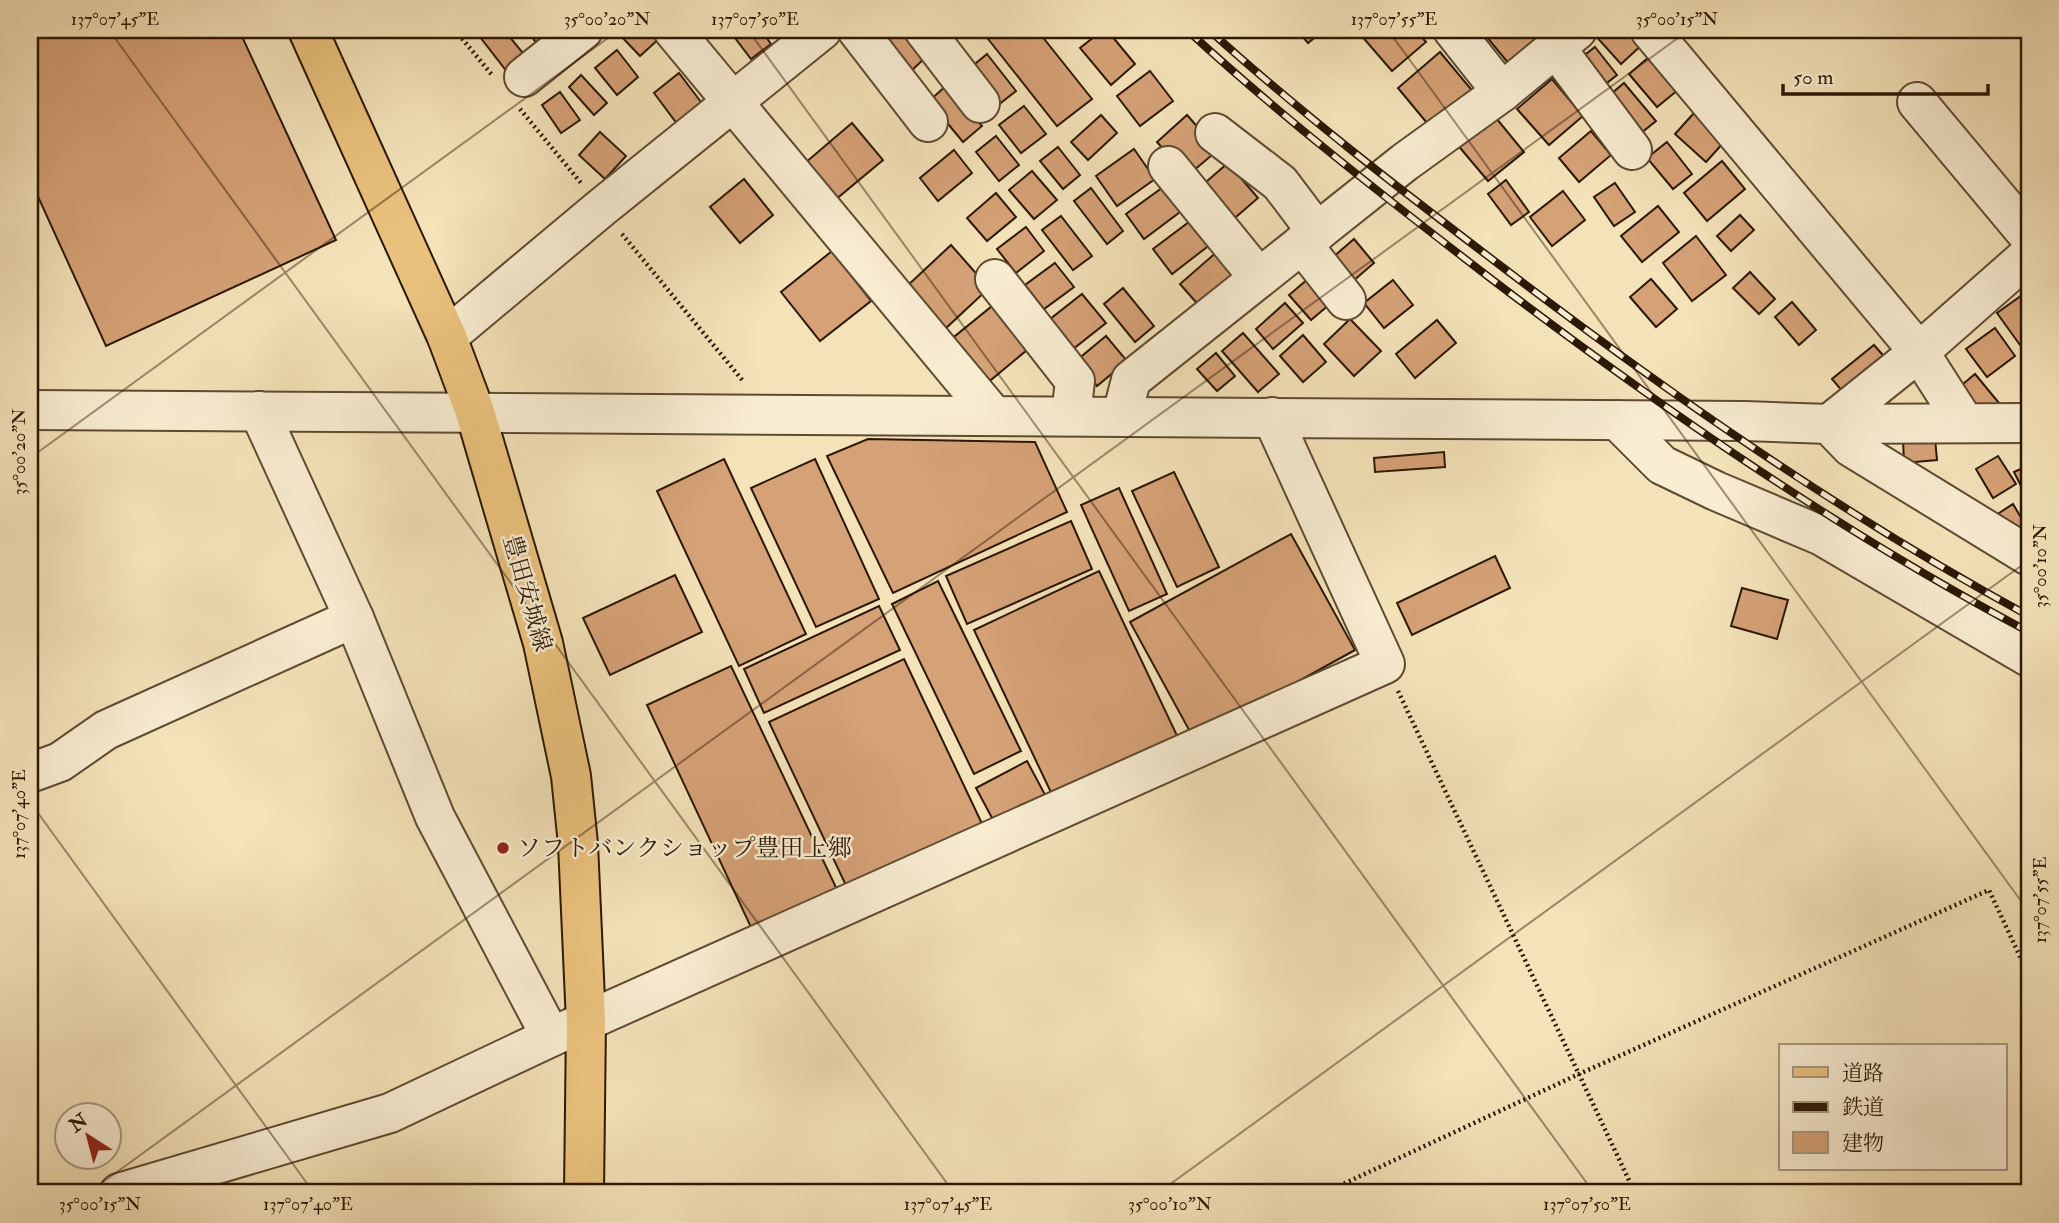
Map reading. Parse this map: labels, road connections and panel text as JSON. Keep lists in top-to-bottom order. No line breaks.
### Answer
{"streets":{"main road":["豊田安城線"]},"places":["ソフトバンクショップ豊田上郷"],"legend":["道路","鉄道","建物"],"scale_bar":"50 m","north":"top left","coordinates":["137°07'45\"E","35°00'20\"N","137°07'50\"E","137°07'55\"E","35°00'15\"N","35°00'10\"N","137°07'40\"E"]}
